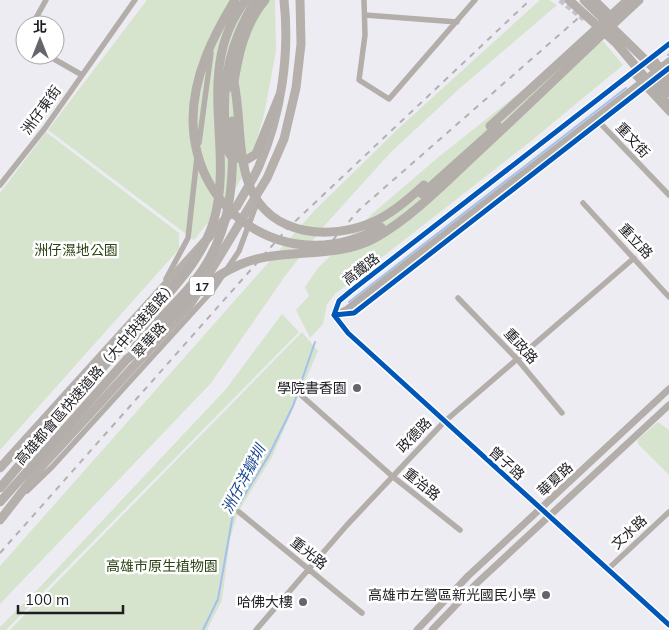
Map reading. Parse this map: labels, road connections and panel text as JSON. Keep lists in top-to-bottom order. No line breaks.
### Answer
{"streets":{"highway":["高雄都會區快速道路（大中快速道路）"],"main road":["17","翠華路"],"street":["洲仔東街","重文街","重立路","高鐵路","重政路","政德路","曾子路","華夏路","重治路","文水路","重光路"]},"crossings":[["重文街","高鐵路"],["重立路","政德路"],["高鐵路","曾子路"],["重政路","政德路"],["政德路","曾子路"],["政德路","重治路"],["政德路","重光路"],["曾子路","華夏路"],["曾子路","文水路"]],"water":["洲仔洋瓣圳"],"parks":["洲仔濕地公園","高雄市原生植物園"],"places":["學院書香園","高雄市左營區新光國民小學","哈佛大樓"],"scale_bar":"100 m","north":"top"}
